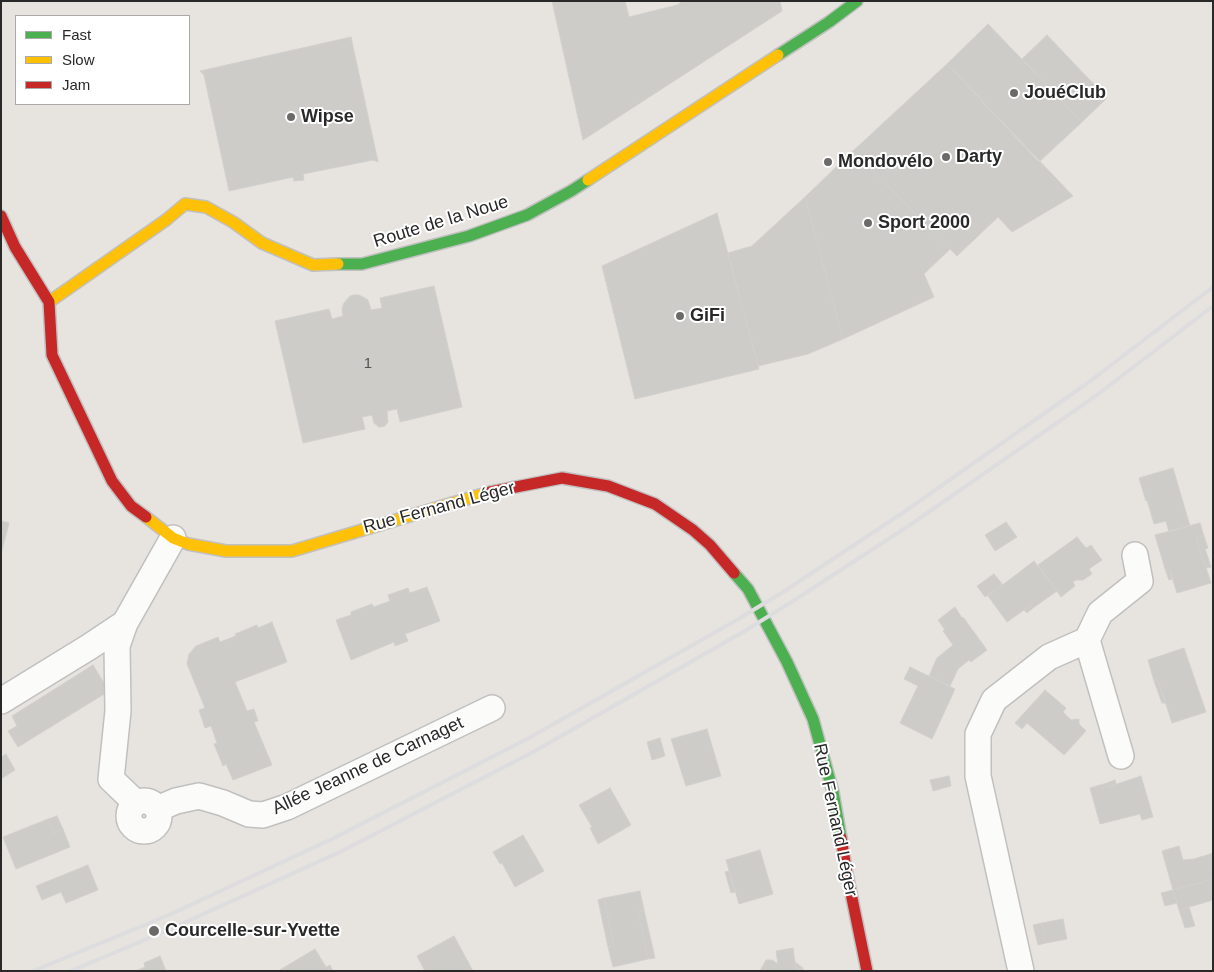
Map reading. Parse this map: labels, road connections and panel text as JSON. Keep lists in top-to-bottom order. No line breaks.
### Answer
{"streets":{"street":["Route de la Noue","Rue Fernand Léger","Allée Jeanne de Carnaget"]},"crossings":[["Route de la Noue","Rue Fernand Léger"]],"places":["JouéClub","Wipse","Darty","Mondovélo","Sport 2000","GiFi","Courcelle-sur-Yvette"],"house_numbers":["1"],"legend":["Fast","Slow","Jam"]}
